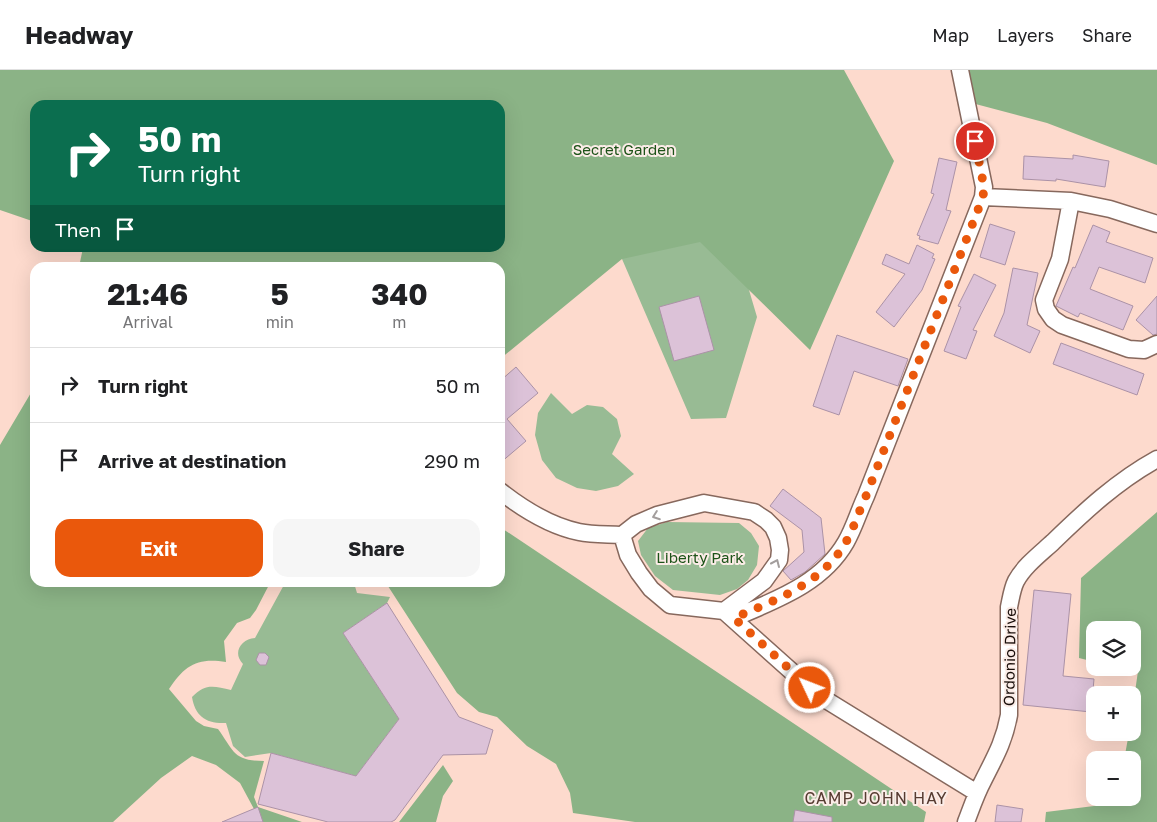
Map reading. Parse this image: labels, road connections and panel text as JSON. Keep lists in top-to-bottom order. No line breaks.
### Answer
{"streets":{"street":["Ordonio Drive"]},"districts":["CAMP JOHN HAY"],"parks":["Secret Garden","Liberty Park"],"page":{"header":"Headway","nav":["Map","Layers","Share"],"turn":["50 m","Turn right"],"then":"Then","eta":["21:46","Arrival","5","min","340","m"],"list":[{"name":"Turn right","value":"50 m"},{"name":"Arrive at destination","value":"290 m"}],"buttons":["Exit","Share"],"map_buttons":["+","−"]}}
